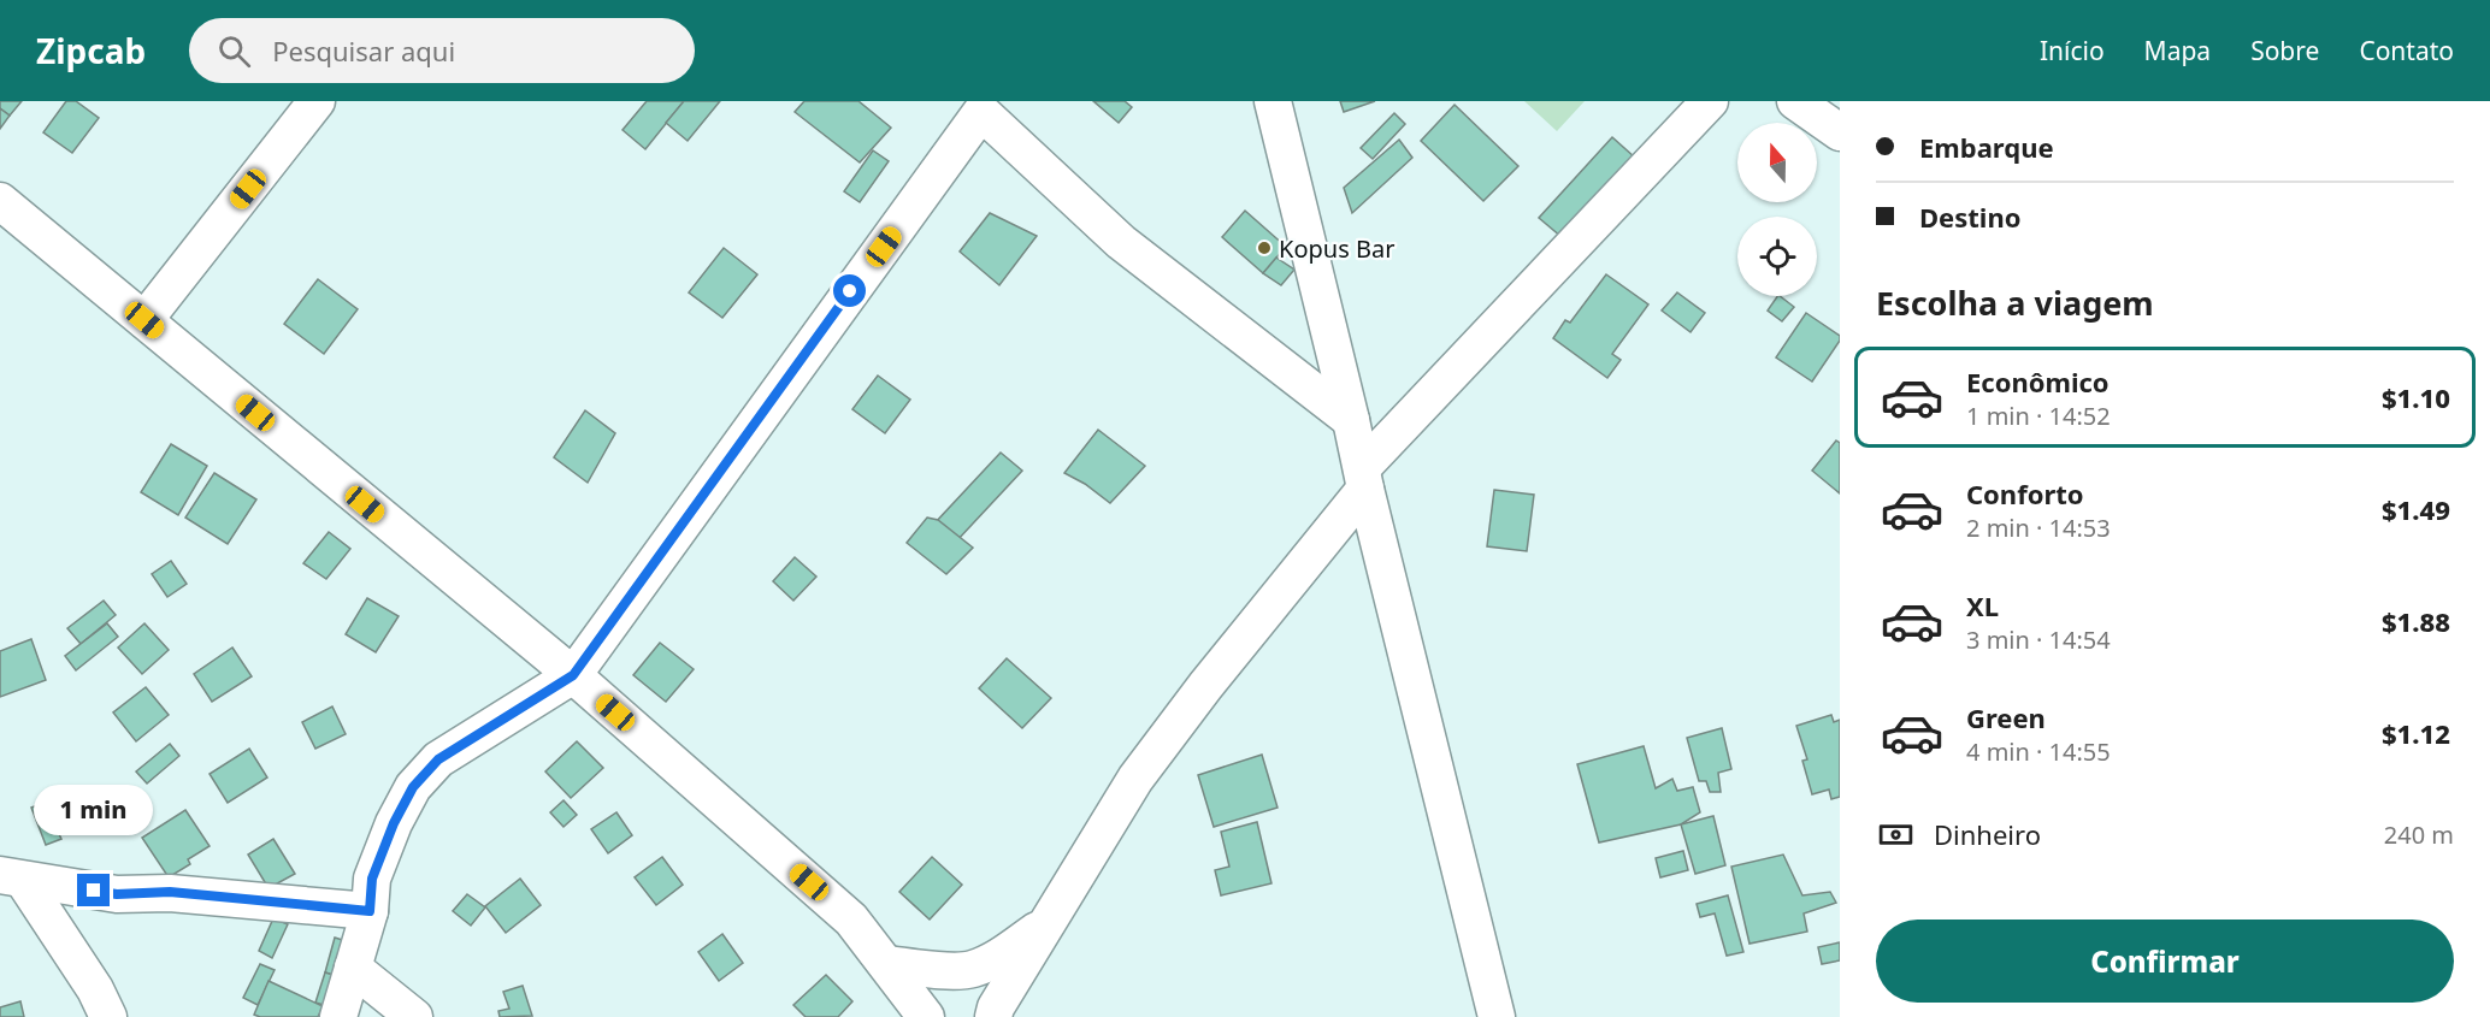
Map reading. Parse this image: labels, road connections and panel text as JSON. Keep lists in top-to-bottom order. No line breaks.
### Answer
{"places":["Kopus Bar"],"north":"top","page":{"header":"Zipcab","search":"Pesquisar aqui","nav":["Início","Mapa","Sobre","Contato"],"banner":["Embarque","Destino"],"heading":"Escolha a viagem","list":[{"name":"Econômico","note":"1 min · 14:52","value":"$1.10"},{"name":"Conforto","note":"2 min · 14:53","value":"$1.49"},{"name":"XL","note":"3 min · 14:54","value":"$1.88"},{"name":"Green","note":"4 min · 14:55","value":"$1.12"}],"bubble":"1 min","pay":["Dinheiro","240 m"],"buttons":"Confirmar"}}
